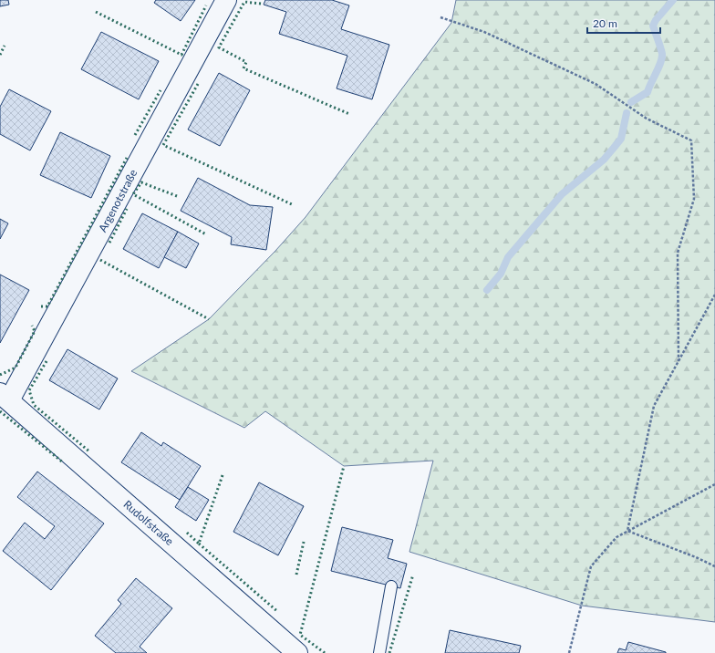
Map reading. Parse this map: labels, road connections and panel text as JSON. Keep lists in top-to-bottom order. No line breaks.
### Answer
{"streets":{"street":["Argenotstraße","Rudolfstraße"]},"crossings":[["Argenotstraße","Rudolfstraße"]],"scale_bar":"20 m"}
